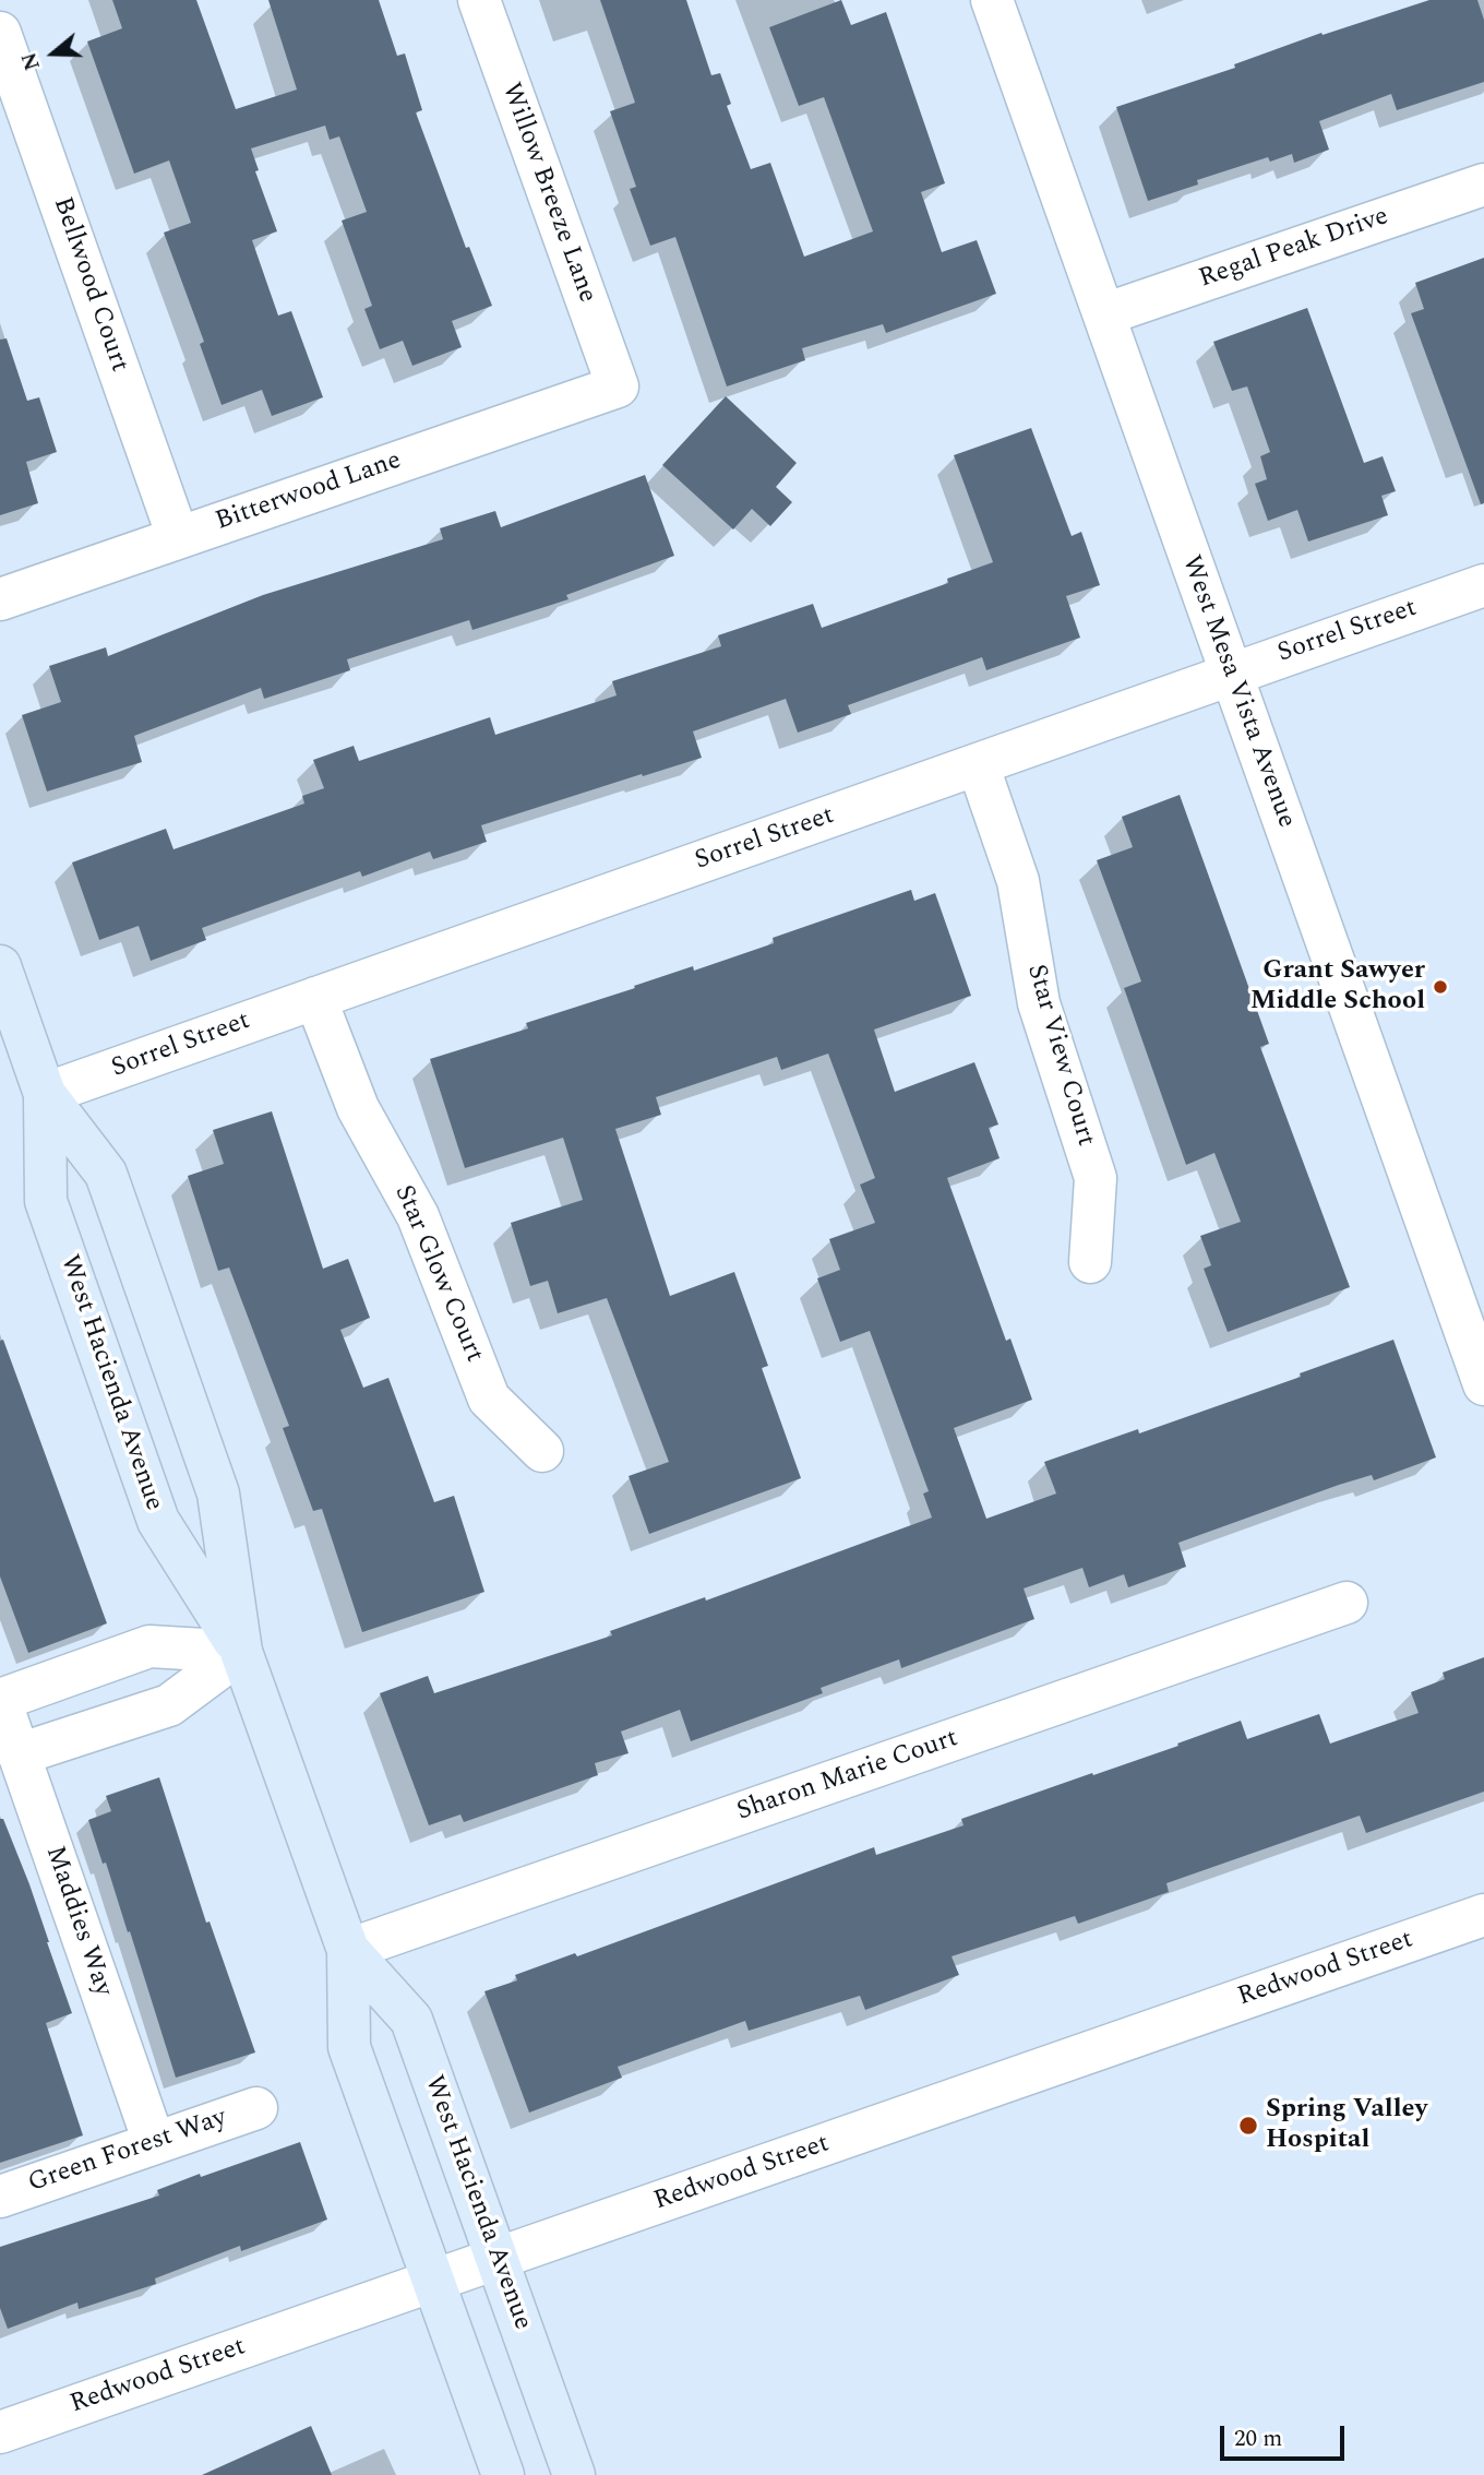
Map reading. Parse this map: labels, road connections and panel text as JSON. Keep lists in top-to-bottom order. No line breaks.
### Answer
{"streets":{"main road":["West Hacienda Avenue"],"street":["Willow Breeze Lane","Regal Peak Drive","Bellwood Court","Bitterwood Lane","Sorrel Street","West Mesa Vista Avenue","Star View Court","Star Glow Court","Sharon Marie Court","Maddies Way","Redwood Street","Green Forest Way"]},"crossings":[["Willow Breeze Lane","Bitterwood Lane"],["Regal Peak Drive","West Mesa Vista Avenue"],["Bellwood Court","Bitterwood Lane"],["Sorrel Street","West Mesa Vista Avenue"],["Sorrel Street","Star View Court"],["Sorrel Street","Star Glow Court"],["Sorrel Street","West Hacienda Avenue"],["West Hacienda Avenue","Sharon Marie Court"],["West Hacienda Avenue","Redwood Street"],["Maddies Way","Green Forest Way"]],"places":["Grant Sawyer Middle School","Spring Valley Hospital"],"scale_bar":"20 m","north":"left"}
